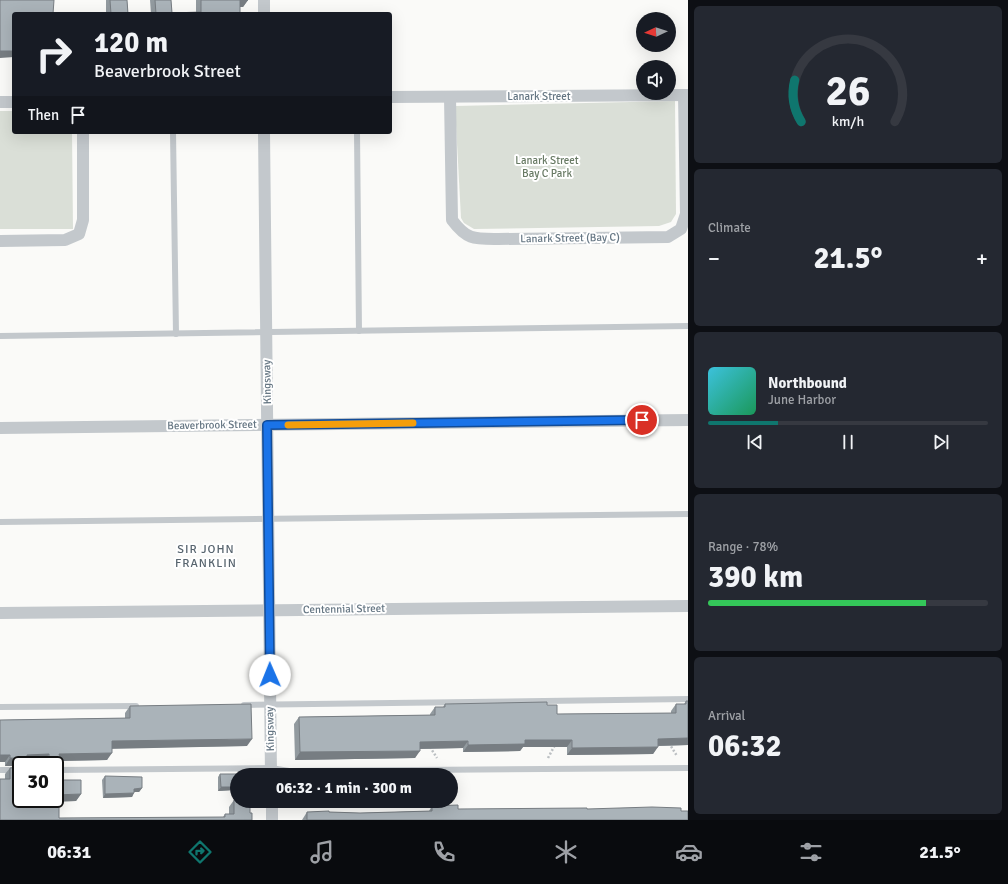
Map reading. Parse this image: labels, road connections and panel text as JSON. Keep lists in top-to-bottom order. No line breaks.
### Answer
{"streets":{"street":["Lanark Street","Lanark Street (Bay C)","Kingsway","Beaverbrook Street","Centennial Street"]},"crossings":[["Lanark Street","Lanark Street (Bay C)"],["Kingsway","Beaverbrook Street"],["Kingsway","Centennial Street"]],"districts":["SIR JOHN FRANKLIN"],"parks":["Lanark Street Bay C Park"],"north":"left","page":{"turn":["120 m","Beaverbrook Street"],"then":"Then","tile":["Climate",["Range · 78%","390 km"],["Arrival","06:32"]],"heat":["−","21.5°","+"],"song":["Northbound","June Harbor"],"limit":"30","trip":"06:32 · 1 min · 300 m","tabs":["06:31","21.5°"],"gauge":["26","km/h"]}}
